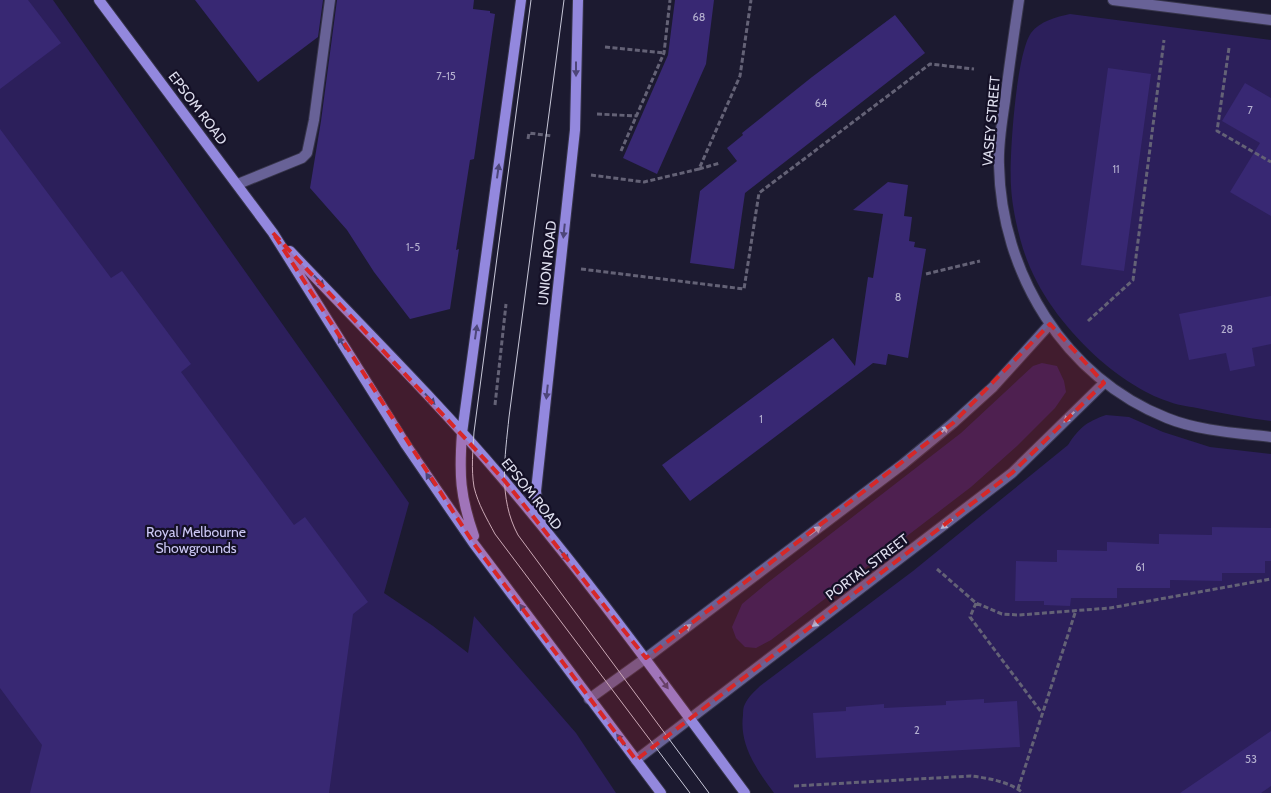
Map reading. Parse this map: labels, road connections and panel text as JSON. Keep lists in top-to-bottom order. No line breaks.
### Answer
{"streets":{"main road":["EPSOM ROAD","UNION ROAD"],"street":["VASEY STREET","PORTAL STREET"]},"crossings":[["EPSOM ROAD","UNION ROAD"],["EPSOM ROAD","PORTAL STREET"],["VASEY STREET","PORTAL STREET"]],"parks":["Royal Melbourne Showgrounds"],"house_numbers":["68","7-15","64","7","11","1-5","8","28","1","61","2","53"]}
